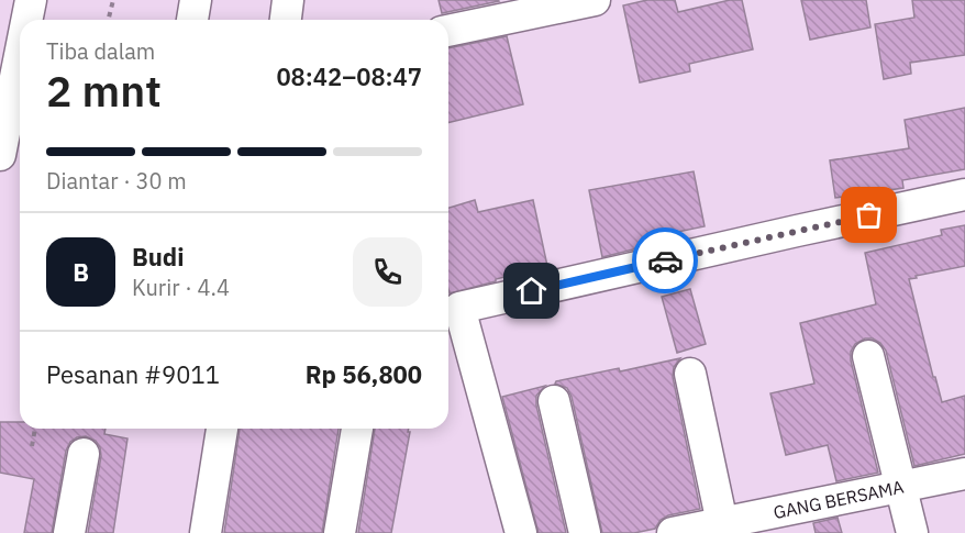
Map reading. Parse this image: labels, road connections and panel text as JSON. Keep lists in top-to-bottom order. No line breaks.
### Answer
{"streets":{"street":["GANG BERSAMA"]},"page":{"heading":["2 mnt","Tiba dalam","08:42–08:47"],"panel":["Budi","Kurir · 4.4","Pesanan #9011","Rp 56,800"],"bar":"Diantar · 30 m","round":"B"}}
